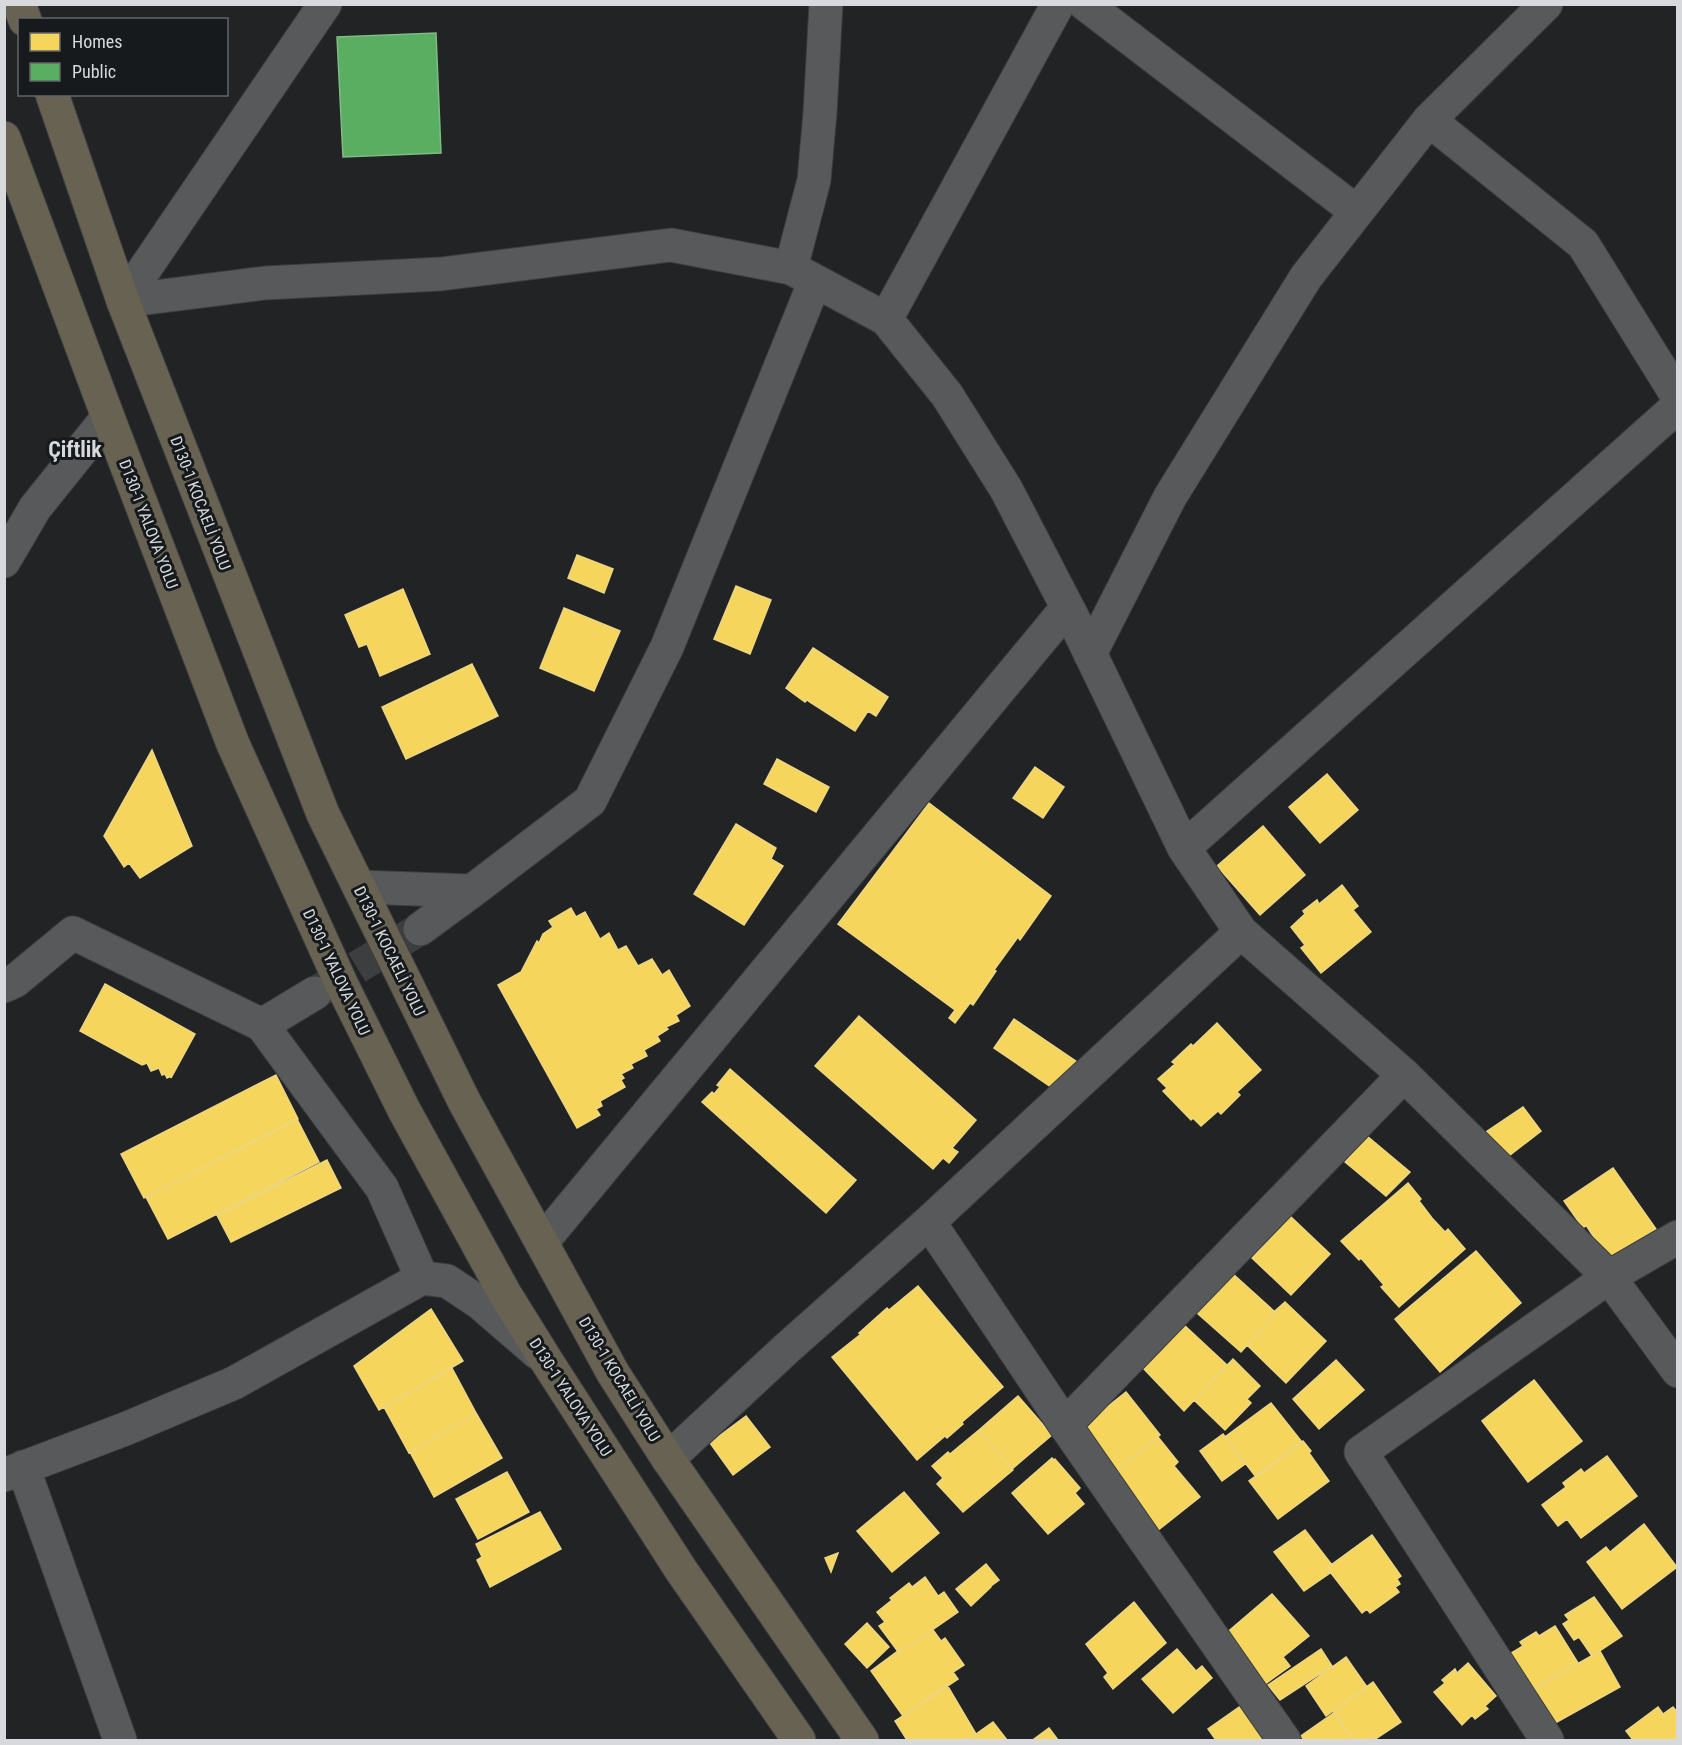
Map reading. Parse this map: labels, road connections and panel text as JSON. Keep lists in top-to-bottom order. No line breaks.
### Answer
{"streets":{"highway":["D130-1 KOCAELİ YOLU","D130-1 YALOVA YOLU"]},"districts":["Çiftlik"],"legend":["Homes","Public"]}
